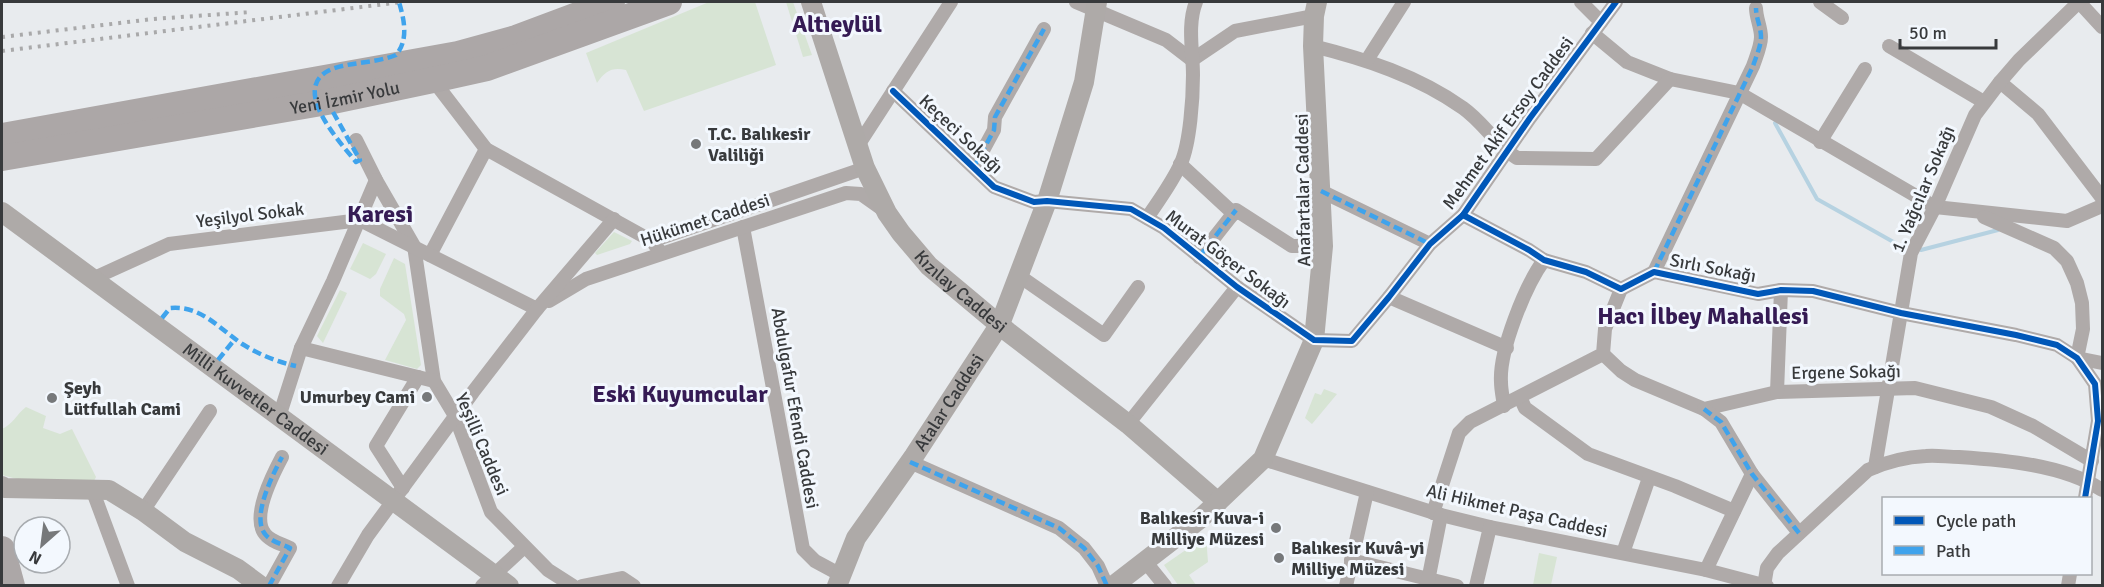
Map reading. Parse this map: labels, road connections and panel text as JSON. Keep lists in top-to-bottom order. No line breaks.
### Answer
{"streets":{"highway":["Yeni İzmir Yolu"],"main road":["Anafartalar Caddesi","Kızılay Caddesi","Milli Kuvvetler Caddesi","Atalar Caddesi"],"street":["Mehmet Akif Ersoy Caddesi","Keçeci Sokağı","1. Yağcılar Sokağı","Yeşilyol Sokak","Hükümet Caddesi","Murat Göçer Sokağı","Sırlı Sokağı","Ergene Sokağı","Abdulgafur Efendi Caddesi","Yeşilli Caddesi","Ali Hikmet Paşa Caddesi"]},"crossings":[["Mehmet Akif Ersoy Caddesi","Anafartalar Caddesi"],["Mehmet Akif Ersoy Caddesi","Murat Göçer Sokağı"],["Keçeci Sokağı","Murat Göçer Sokağı"],["Keçeci Sokağı","Atalar Caddesi"],["1. Yağcılar Sokağı","Sırlı Sokağı"],["1. Yağcılar Sokağı","Ergene Sokağı"],["Anafartalar Caddesi","Murat Göçer Sokağı"],["Anafartalar Caddesi","Kızılay Caddesi"],["Anafartalar Caddesi","Ali Hikmet Paşa Caddesi"],["Yeşilyol Sokak","Milli Kuvvetler Caddesi"],["Hükümet Caddesi","Kızılay Caddesi"],["Hükümet Caddesi","Abdulgafur Efendi Caddesi"],["Murat Göçer Sokağı","Atalar Caddesi"],["Kızılay Caddesi","Atalar Caddesi"],["Atalar Caddesi","Abdulgafur Efendi Caddesi"]],"districts":["Altıeylül","Karesi","Hacı İlbey Mahallesi","Eski Kuyumcular"],"places":["T.C. Balıkesir Valiliği","Umurbey Cami","Şeyh Lütfullah Cami","Balıkesir Kuva-i Milliye Müzesi","Balıkesir Kuvâ-yi Milliye Müzesi"],"legend":["Cycle path","Path"],"scale_bar":"50 m","north":"bottom left"}
